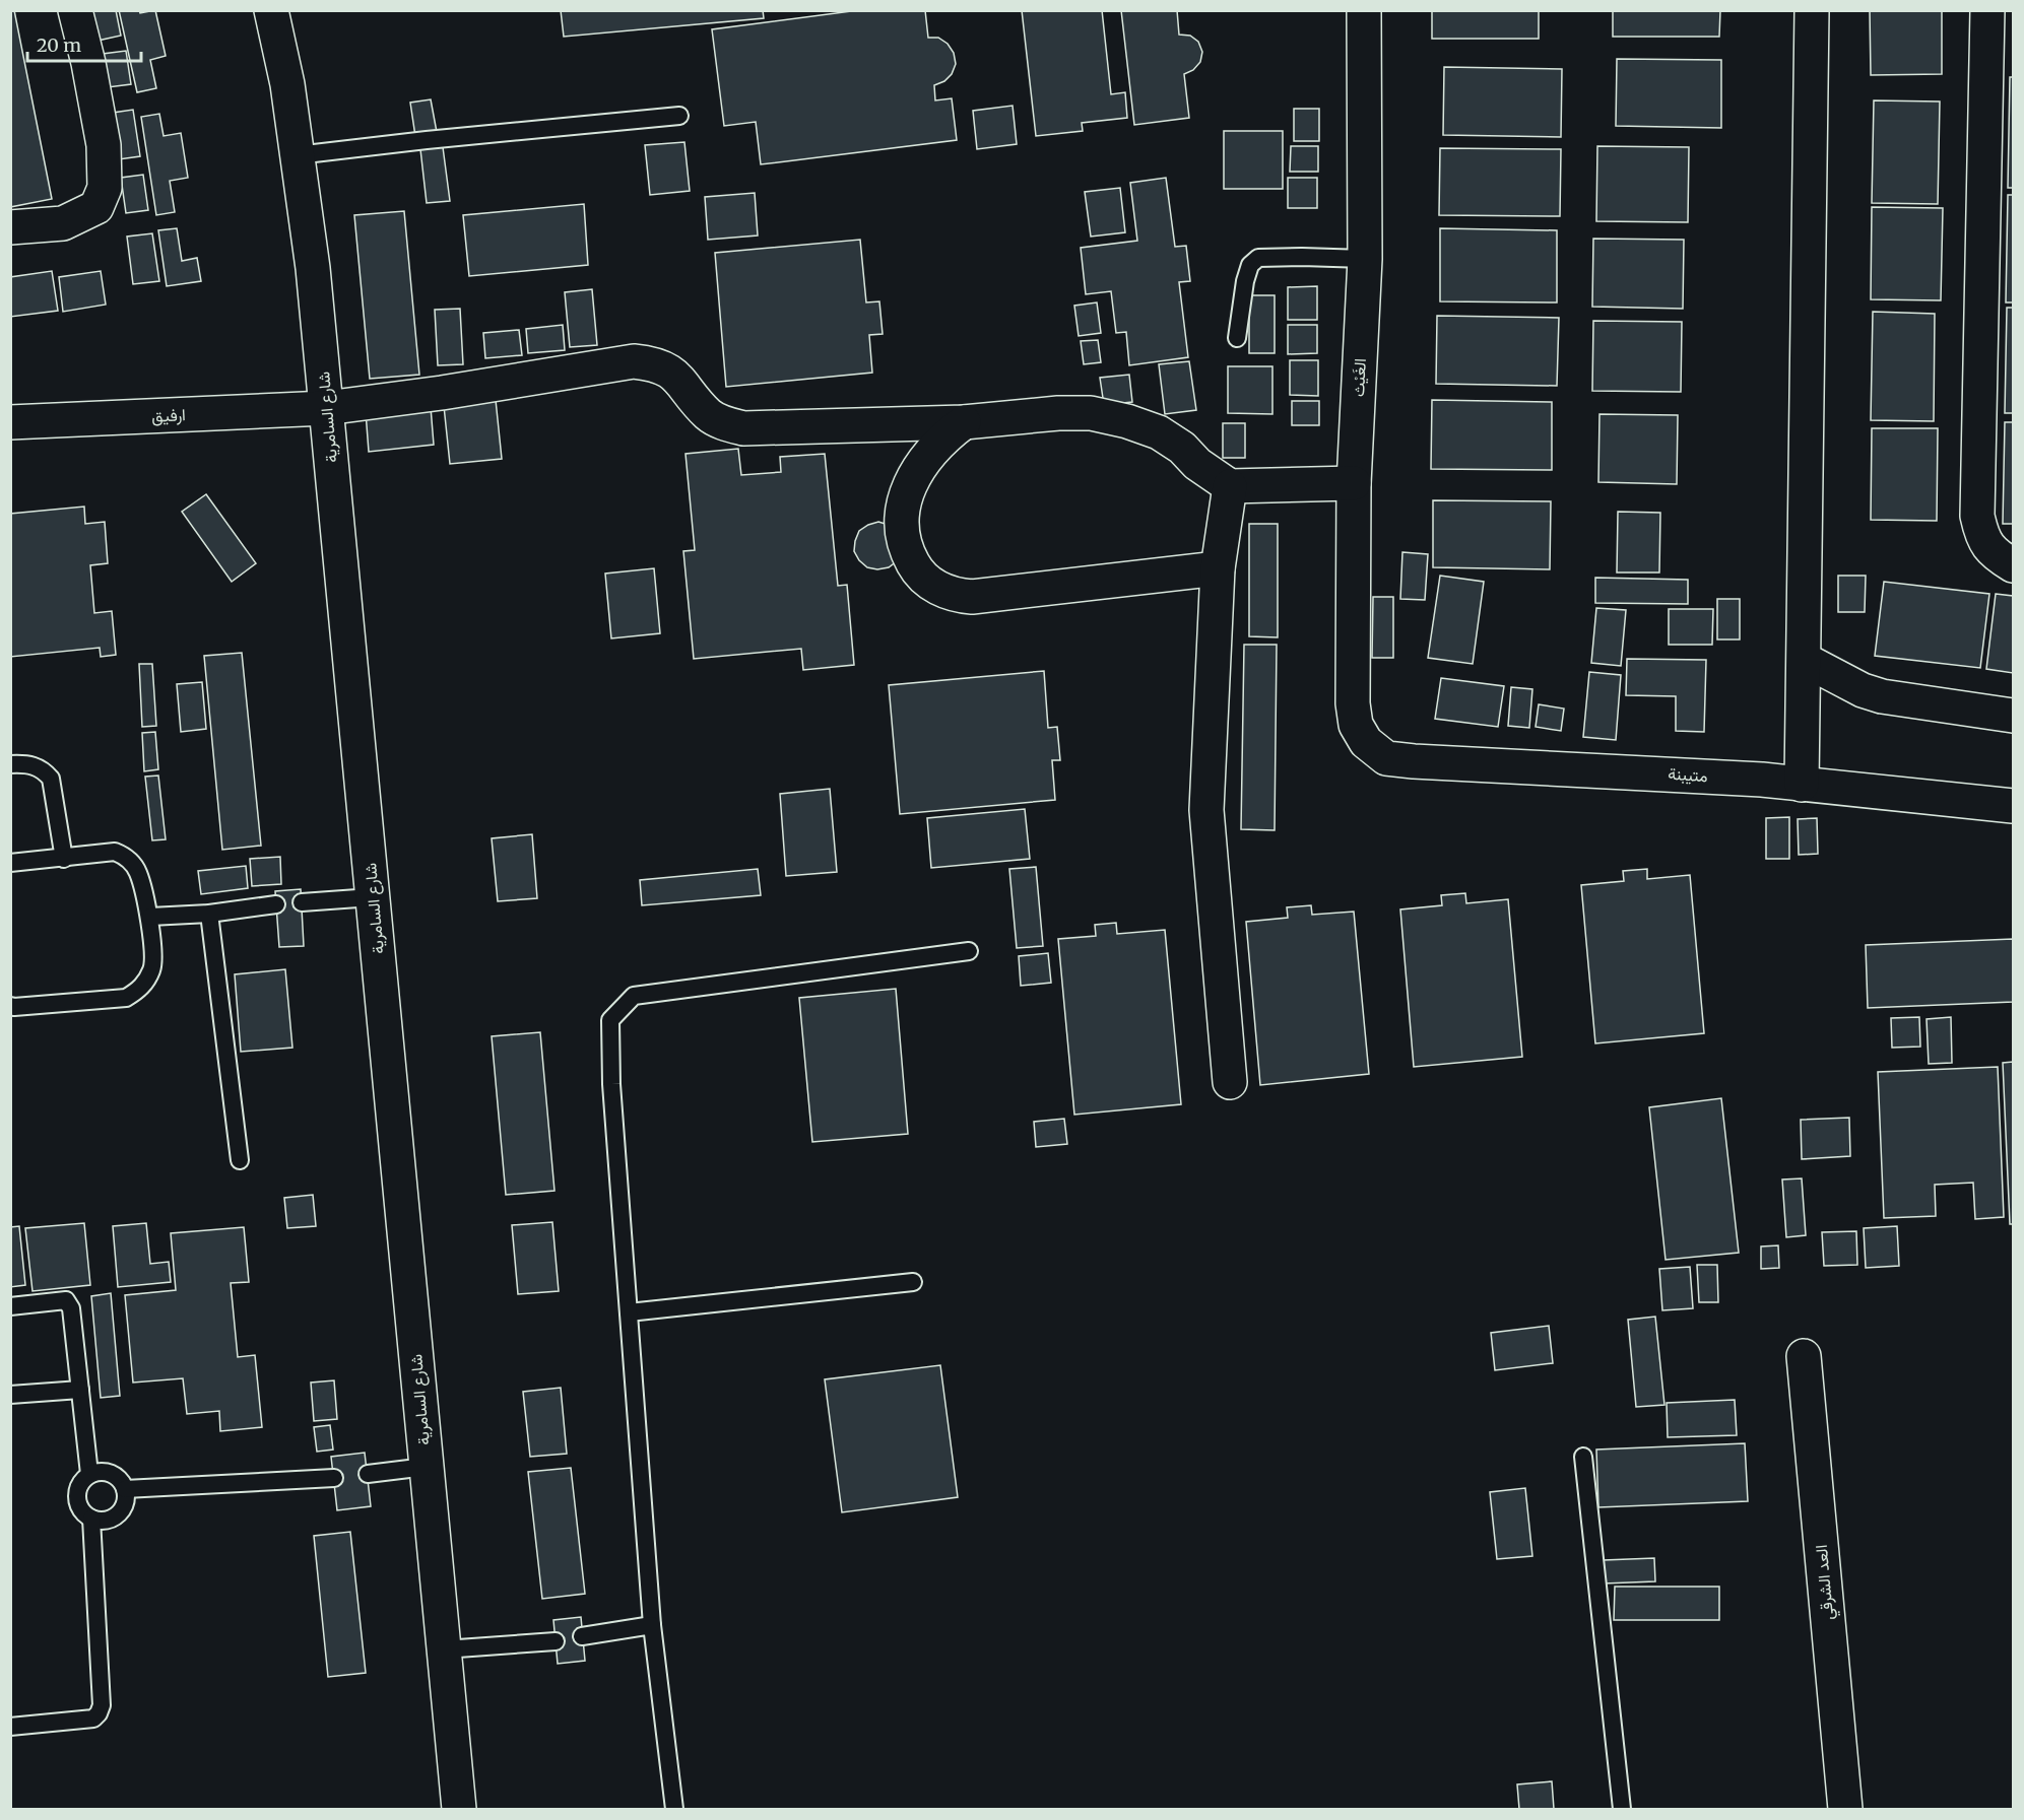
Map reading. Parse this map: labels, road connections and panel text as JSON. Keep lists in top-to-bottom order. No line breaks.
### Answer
{"streets":{"street":["الغَيْث","ارفيق","شارع السامرية","متيبنة","العد الشرقي"]},"crossings":[["الغَيْث","متيبنة"],["ارفيق","شارع السامرية"]],"scale_bar":"20 m"}
